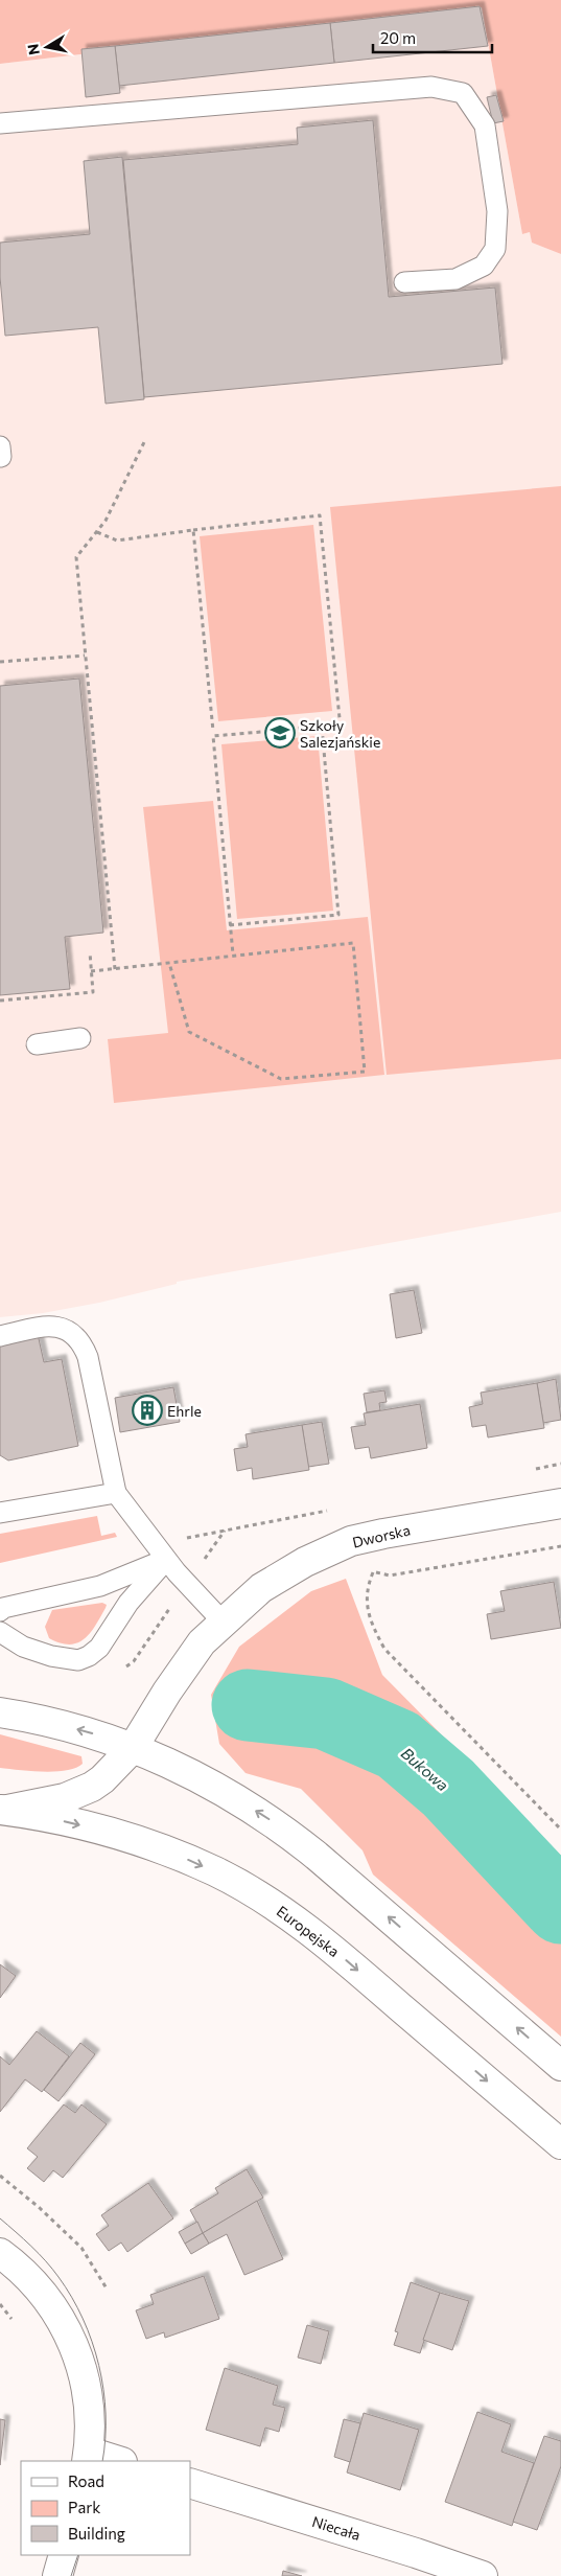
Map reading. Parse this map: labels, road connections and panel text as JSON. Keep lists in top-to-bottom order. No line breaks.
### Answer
{"streets":{"main road":["Dworska","Europejska","Niecała"]},"crossings":[["Dworska","Europejska"]],"water":["Bukowa"],"places":{"school or university":["Szkoły Salezjańskie"],"building":["Ehrle"]},"legend":["Road","Park","Building"],"scale_bar":"20 m","north":"left"}
